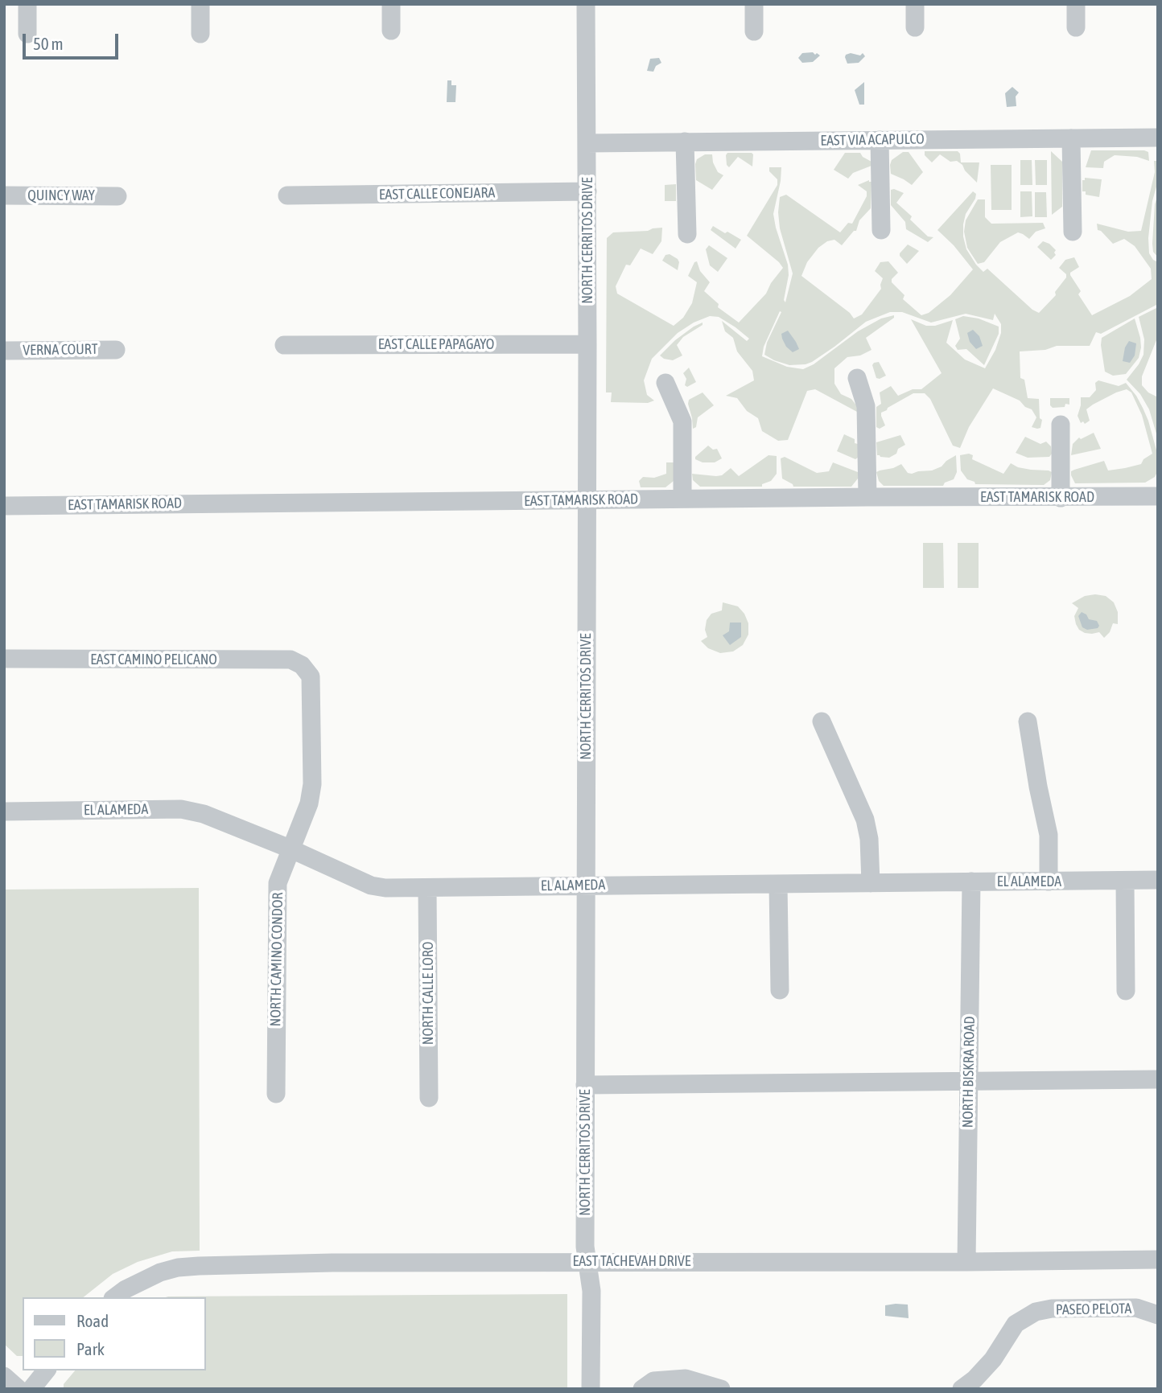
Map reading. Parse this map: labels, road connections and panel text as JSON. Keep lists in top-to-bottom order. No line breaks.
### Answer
{"streets":{"street":["EAST VIA ACAPULCO","EAST CALLE CONEJARA","QUINCY WAY","NORTH CERRITOS DRIVE","EAST CALLE PAPAGAYO","VERNA COURT","EAST TAMARISK ROAD","EAST CAMINO PELICANO","EL ALAMEDA","NORTH CAMINO CONDOR","NORTH CALLE LORO","NORTH BISKRA ROAD","EAST TACHEVAH DRIVE","PASEO PELOTA"]},"crossings":[["EAST VIA ACAPULCO","NORTH CERRITOS DRIVE"],["EAST CALLE CONEJARA","NORTH CERRITOS DRIVE"],["NORTH CERRITOS DRIVE","EAST CALLE PAPAGAYO"],["NORTH CERRITOS DRIVE","EAST TAMARISK ROAD"],["NORTH CERRITOS DRIVE","EL ALAMEDA"],["NORTH CERRITOS DRIVE","EAST TACHEVAH DRIVE"],["EAST CAMINO PELICANO","NORTH CAMINO CONDOR"],["EL ALAMEDA","NORTH CAMINO CONDOR"],["EL ALAMEDA","NORTH CALLE LORO"],["EL ALAMEDA","NORTH BISKRA ROAD"],["NORTH BISKRA ROAD","EAST TACHEVAH DRIVE"]],"legend":["Road","Park"],"scale_bar":"50 m"}
